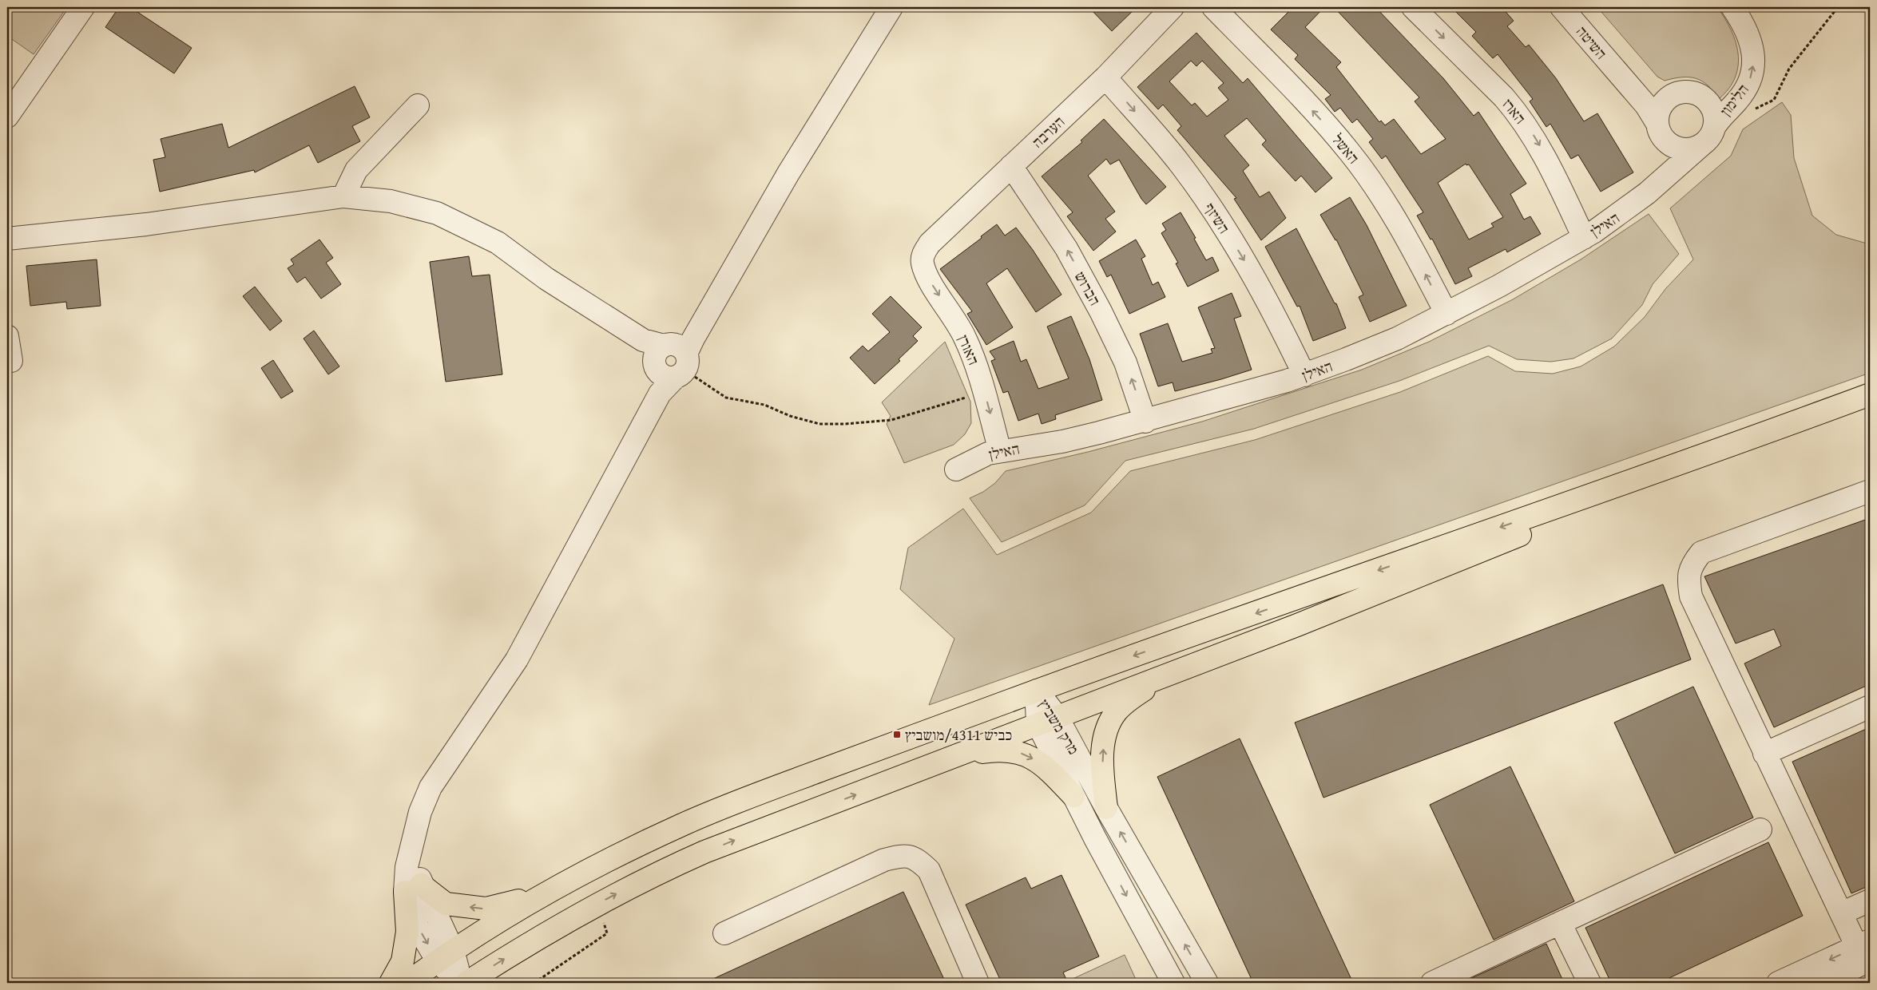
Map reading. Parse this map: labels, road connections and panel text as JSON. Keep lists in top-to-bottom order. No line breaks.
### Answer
{"streets":{"street":["השיטה","הלימון","הארז","הערבה","האשל","השיזף","האילן","הברוש","האורן","מרק משביץ"]},"crossings":[["השיטה","הלימון"],["השיטה","האילן"],["הלימון","האילן"],["הארז","האילן"],["הערבה","השיזף"],["הערבה","הברוש"],["הערבה","האורן"],["האשל","האילן"],["השיזף","האילן"],["האילן","הברוש"],["האילן","האורן"]],"one_way":["הלימון","הארז","האשל","השיזף","הברוש","האורן"],"places":{"transit":["כביש 4311/מושביץ"]}}
